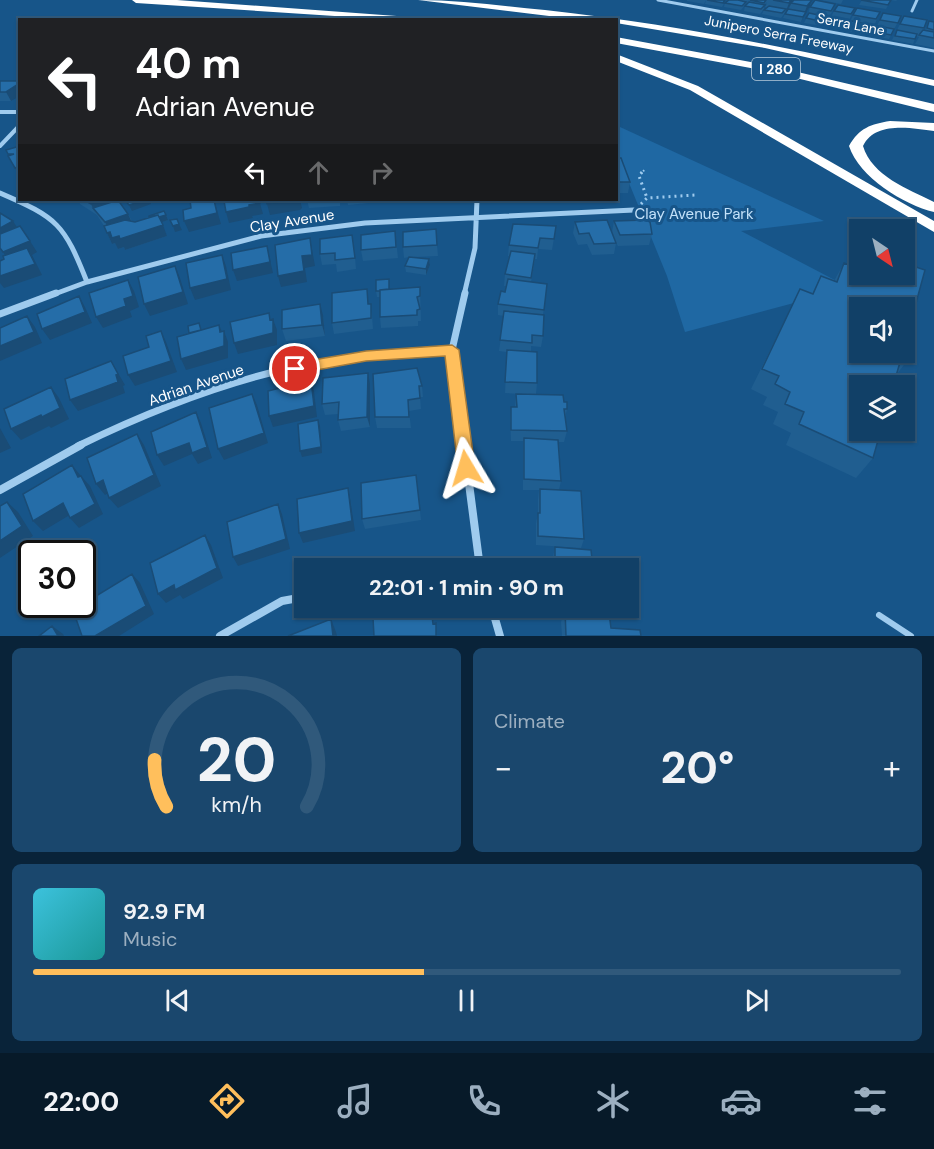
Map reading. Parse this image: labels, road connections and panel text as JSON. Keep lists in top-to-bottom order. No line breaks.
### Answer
{"streets":{"highway":["Junipero Serra Freeway","I 280"],"street":["Serra Lane","Clay Avenue","Adrian Avenue"]},"parks":["Clay Avenue Park"],"north":"bottom right","page":{"turn":["40 m","Adrian Avenue"],"limit":"30","trip":"22:01 · 1 min · 90 m","tile":"Climate","heat":["−","20°","+"],"song":["92.9 FM","Music"],"tabs":"22:00","gauge":["20","km/h"]}}
